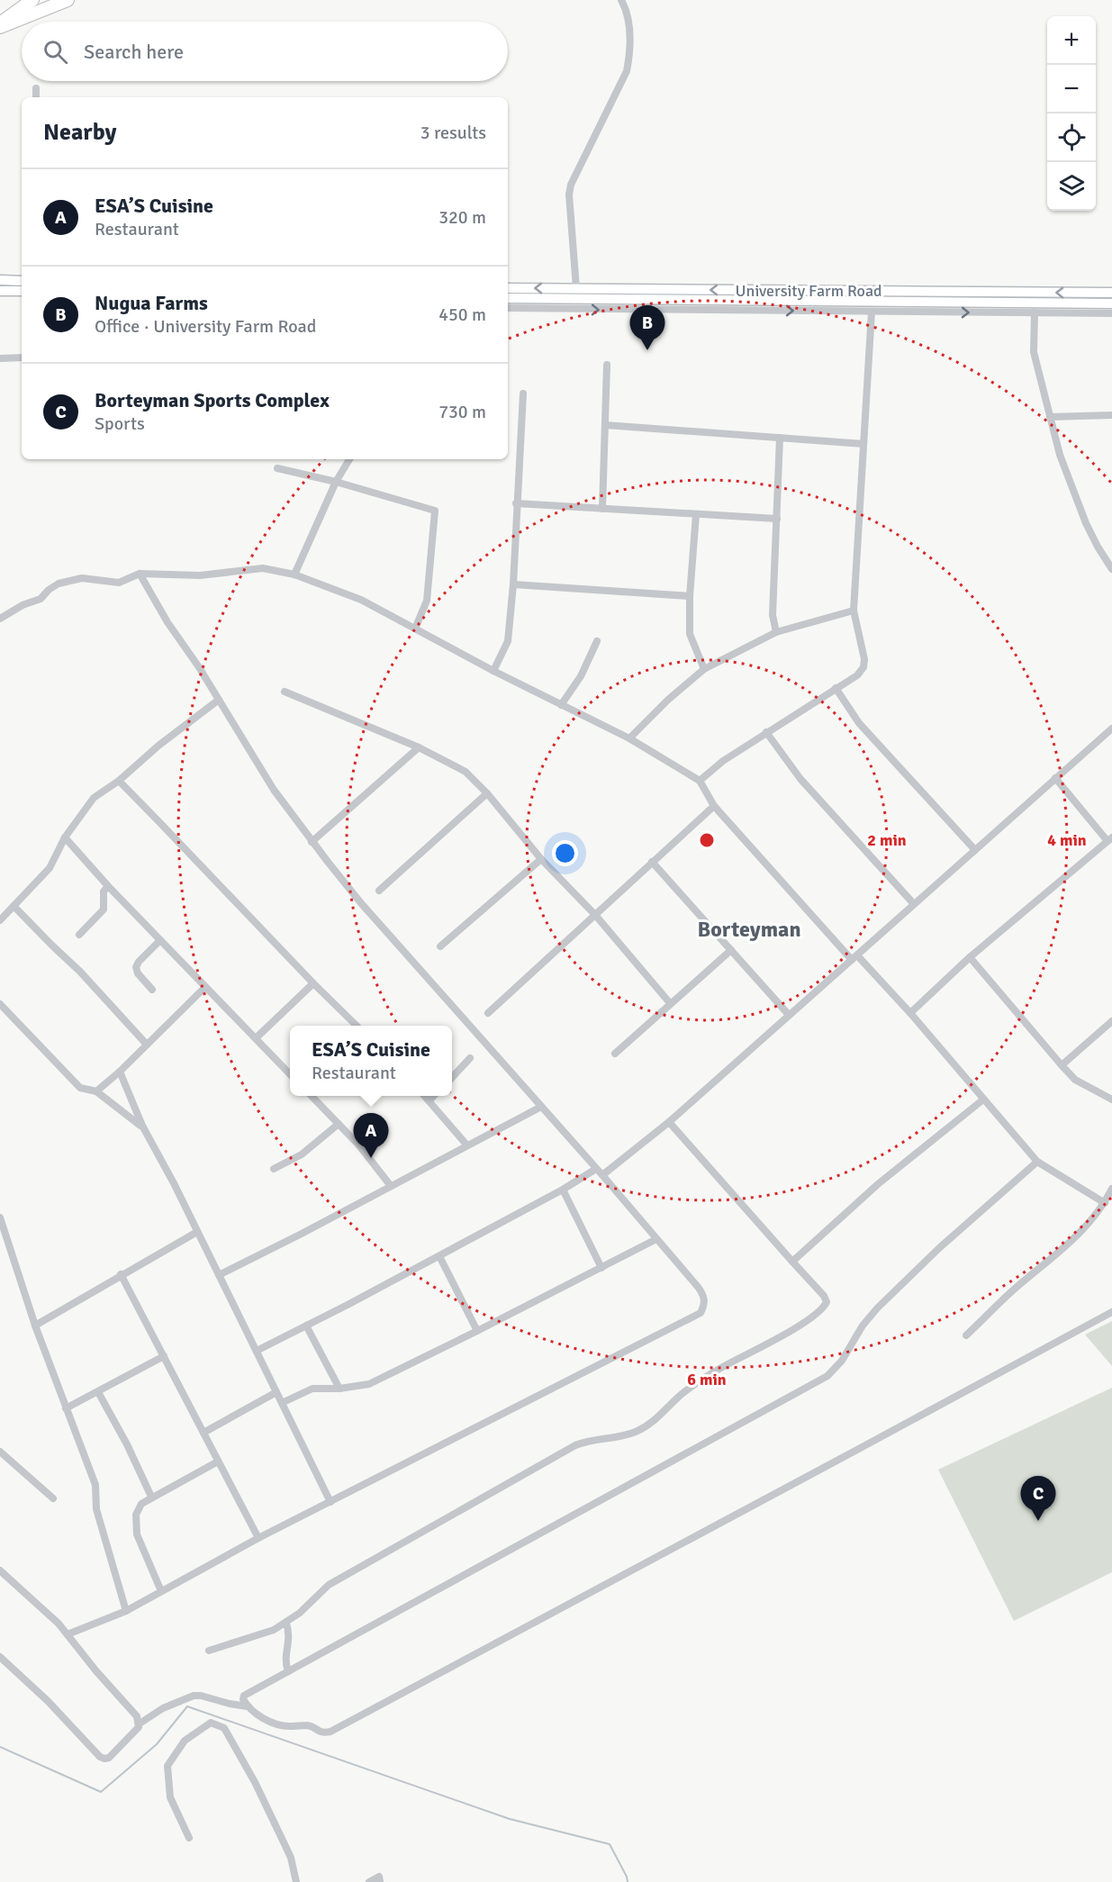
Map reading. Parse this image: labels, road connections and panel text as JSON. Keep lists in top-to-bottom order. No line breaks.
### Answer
{"streets":{"street":["University Farm Road"]},"districts":["Borteyman"],"page":{"map_buttons":["+","−"],"search":"Search here","heading":["Nearby","3 results"],"list":[{"mark":"A","name":"ESA’S Cuisine","note":"Restaurant","value":"320 m"},{"mark":"B","name":"Nugua Farms","note":"Office · University Farm Road","value":"450 m"},{"mark":"C","name":"Borteyman Sports Complex","note":"Sports","value":"730 m"}],"pins":["B","A","C"],"popup":["ESA’S Cuisine","Restaurant"]},"rings":["2 min","4 min","6 min"]}
